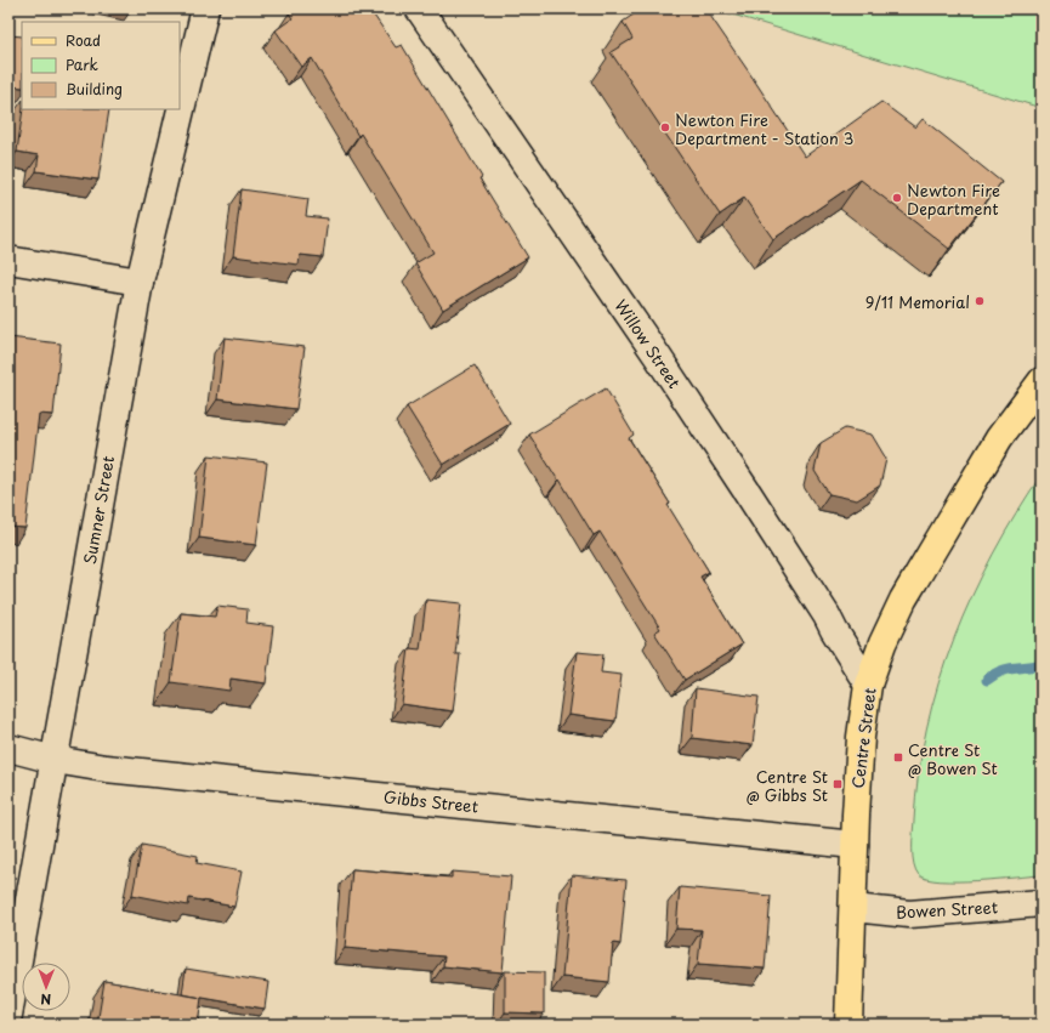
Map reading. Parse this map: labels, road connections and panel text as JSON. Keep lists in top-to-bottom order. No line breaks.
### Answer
{"streets":{"main road":["Centre Street"],"street":["Willow Street","Sumner Street","Gibbs Street","Bowen Street"]},"crossings":[["Willow Street","Centre Street"],["Sumner Street","Gibbs Street"],["Centre Street","Gibbs Street"],["Centre Street","Bowen Street"]],"places":{"other":["Newton Fire Department - Station 3","Newton Fire Department","9/11 Memorial"],"transit":["Centre St @ Bowen St","Centre St @ Gibbs St"]},"legend":["Road","Park","Building"],"north":"bottom"}
